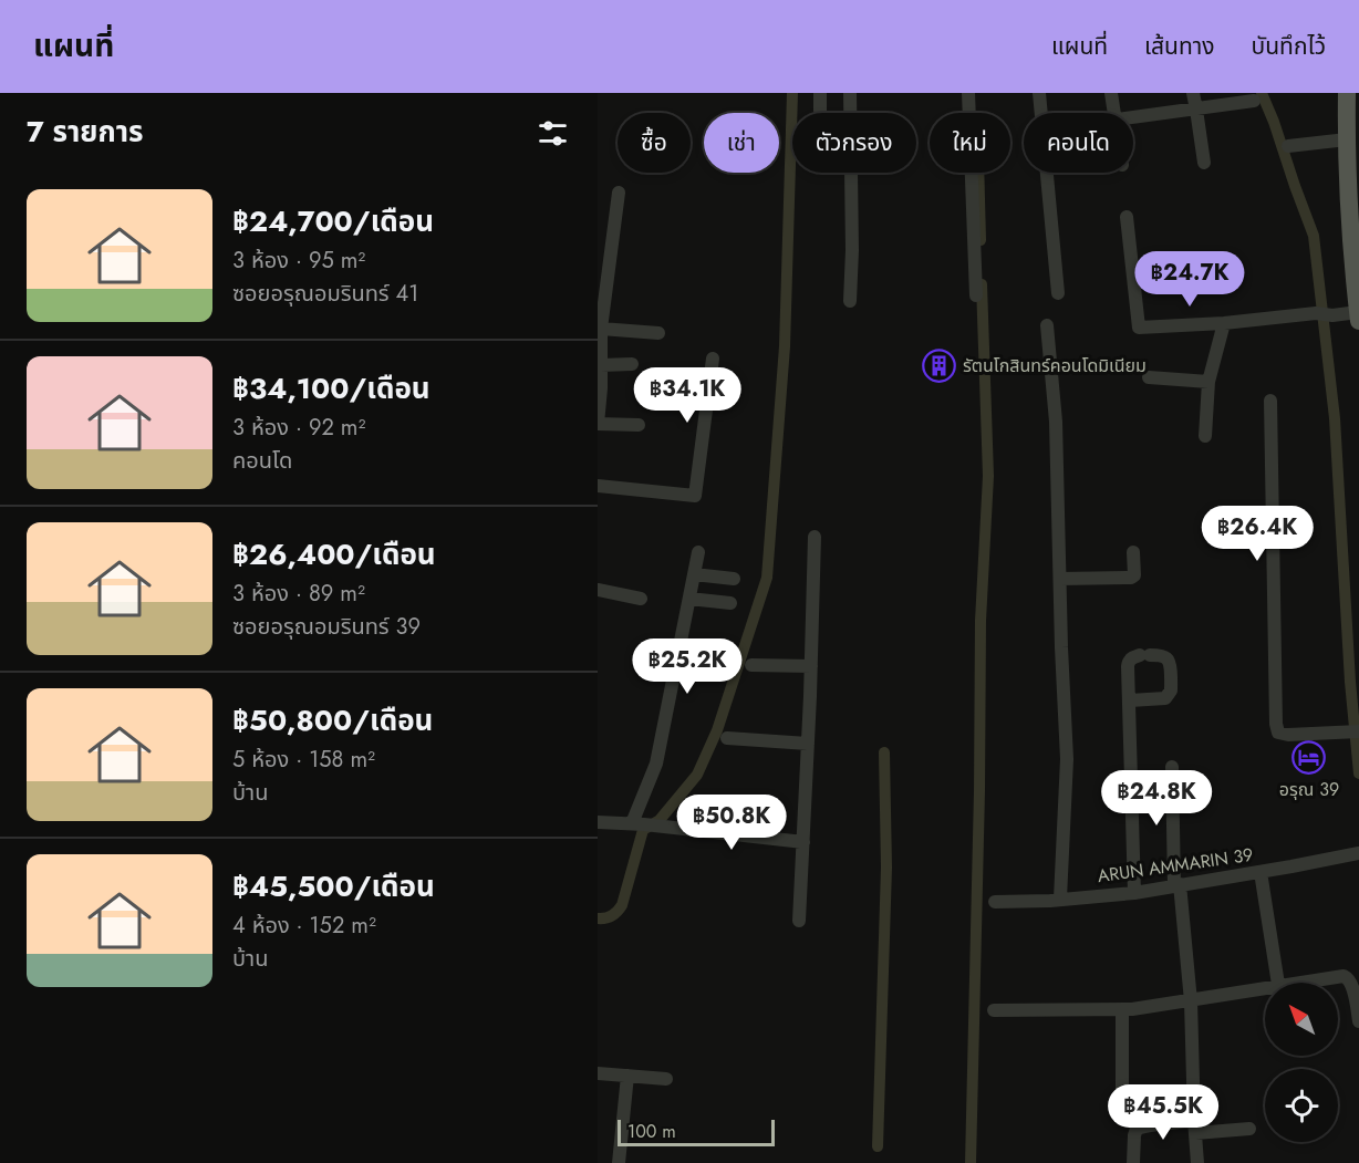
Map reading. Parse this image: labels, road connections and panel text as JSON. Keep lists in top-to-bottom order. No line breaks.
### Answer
{"streets":{"street":["ARUN AMMARIN 39"]},"places":{"building":["รัตนโกสินทร์คอนโดมิเนียม"],"hotel":["อรุณ 39"]},"scale_bar":"100 m","north":"top left","page":{"header":"แผนที่","nav":["แผนที่","เส้นทาง","บันทึกไว้"],"heading":"7 รายการ","chip":["ซื้อ","เช่า","ตัวกรอง","ใหม่","คอนโด"],"list":[{"name":"฿24,700/เดือน","note":"3 ห้อง · 95 m² · ซอยอรุณอมรินทร์ 41"},{"name":"฿34,100/เดือน","note":"3 ห้อง · 92 m² · คอนโด"},{"name":"฿26,400/เดือน","note":"3 ห้อง · 89 m² · ซอยอรุณอมรินทร์ 39"},{"name":"฿50,800/เดือน","note":"5 ห้อง · 158 m² · บ้าน"},{"name":"฿45,500/เดือน","note":"4 ห้อง · 152 m² · บ้าน"}],"price":["฿24.7K","฿34.1K","฿26.4K","฿25.2K","฿24.8K","฿50.8K","฿45.5K"],"scale":"100 m"}}
